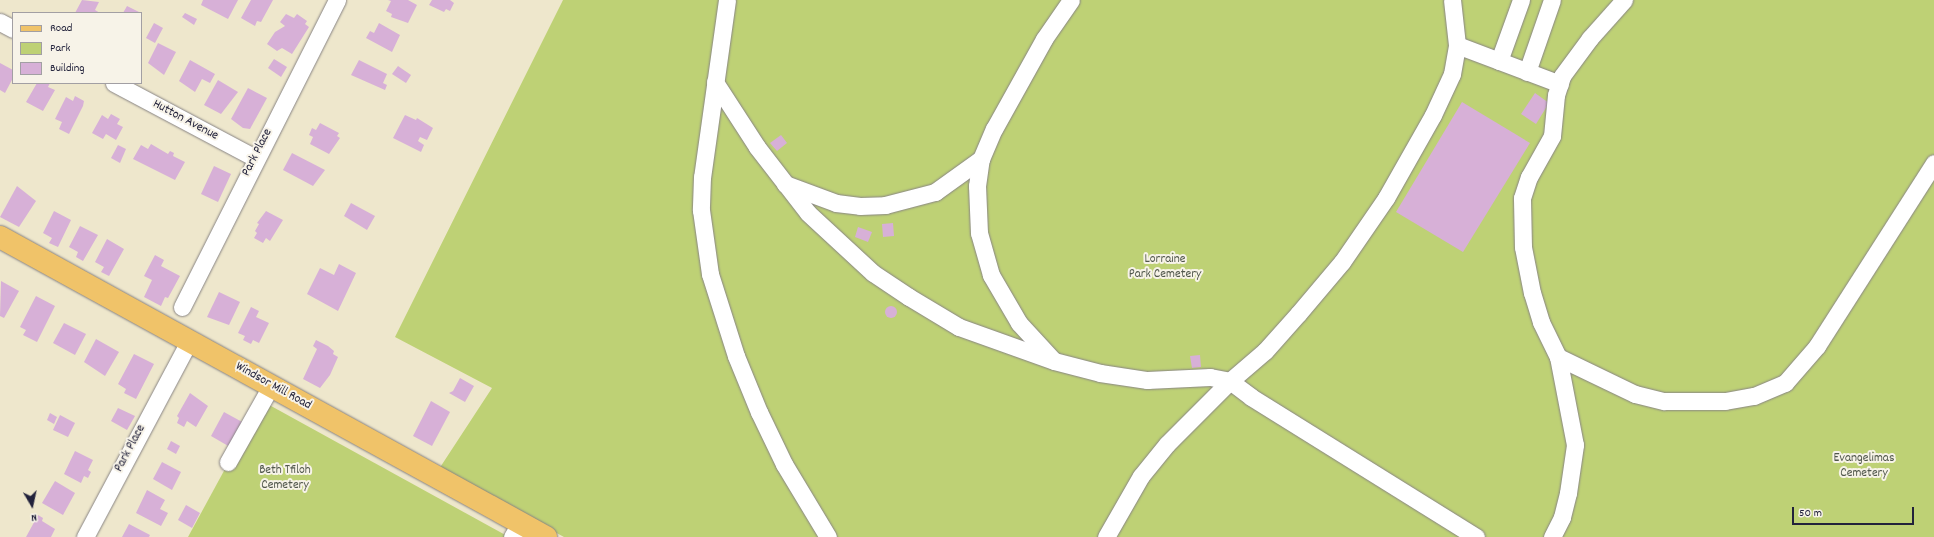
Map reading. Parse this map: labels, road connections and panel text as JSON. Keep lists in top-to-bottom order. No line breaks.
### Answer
{"streets":{"main road":["Windsor Mill Road"],"street":["Hutton Avenue","Park Place"]},"crossings":[["Hutton Avenue","Park Place"],["Park Place","Windsor Mill Road"]],"parks":["Lorraine Park Cemetery","Evangelimas Cemetery","Beth Tfiloh Cemetery"],"legend":["Road","Park","Building"],"scale_bar":"50 m","north":"bottom"}
